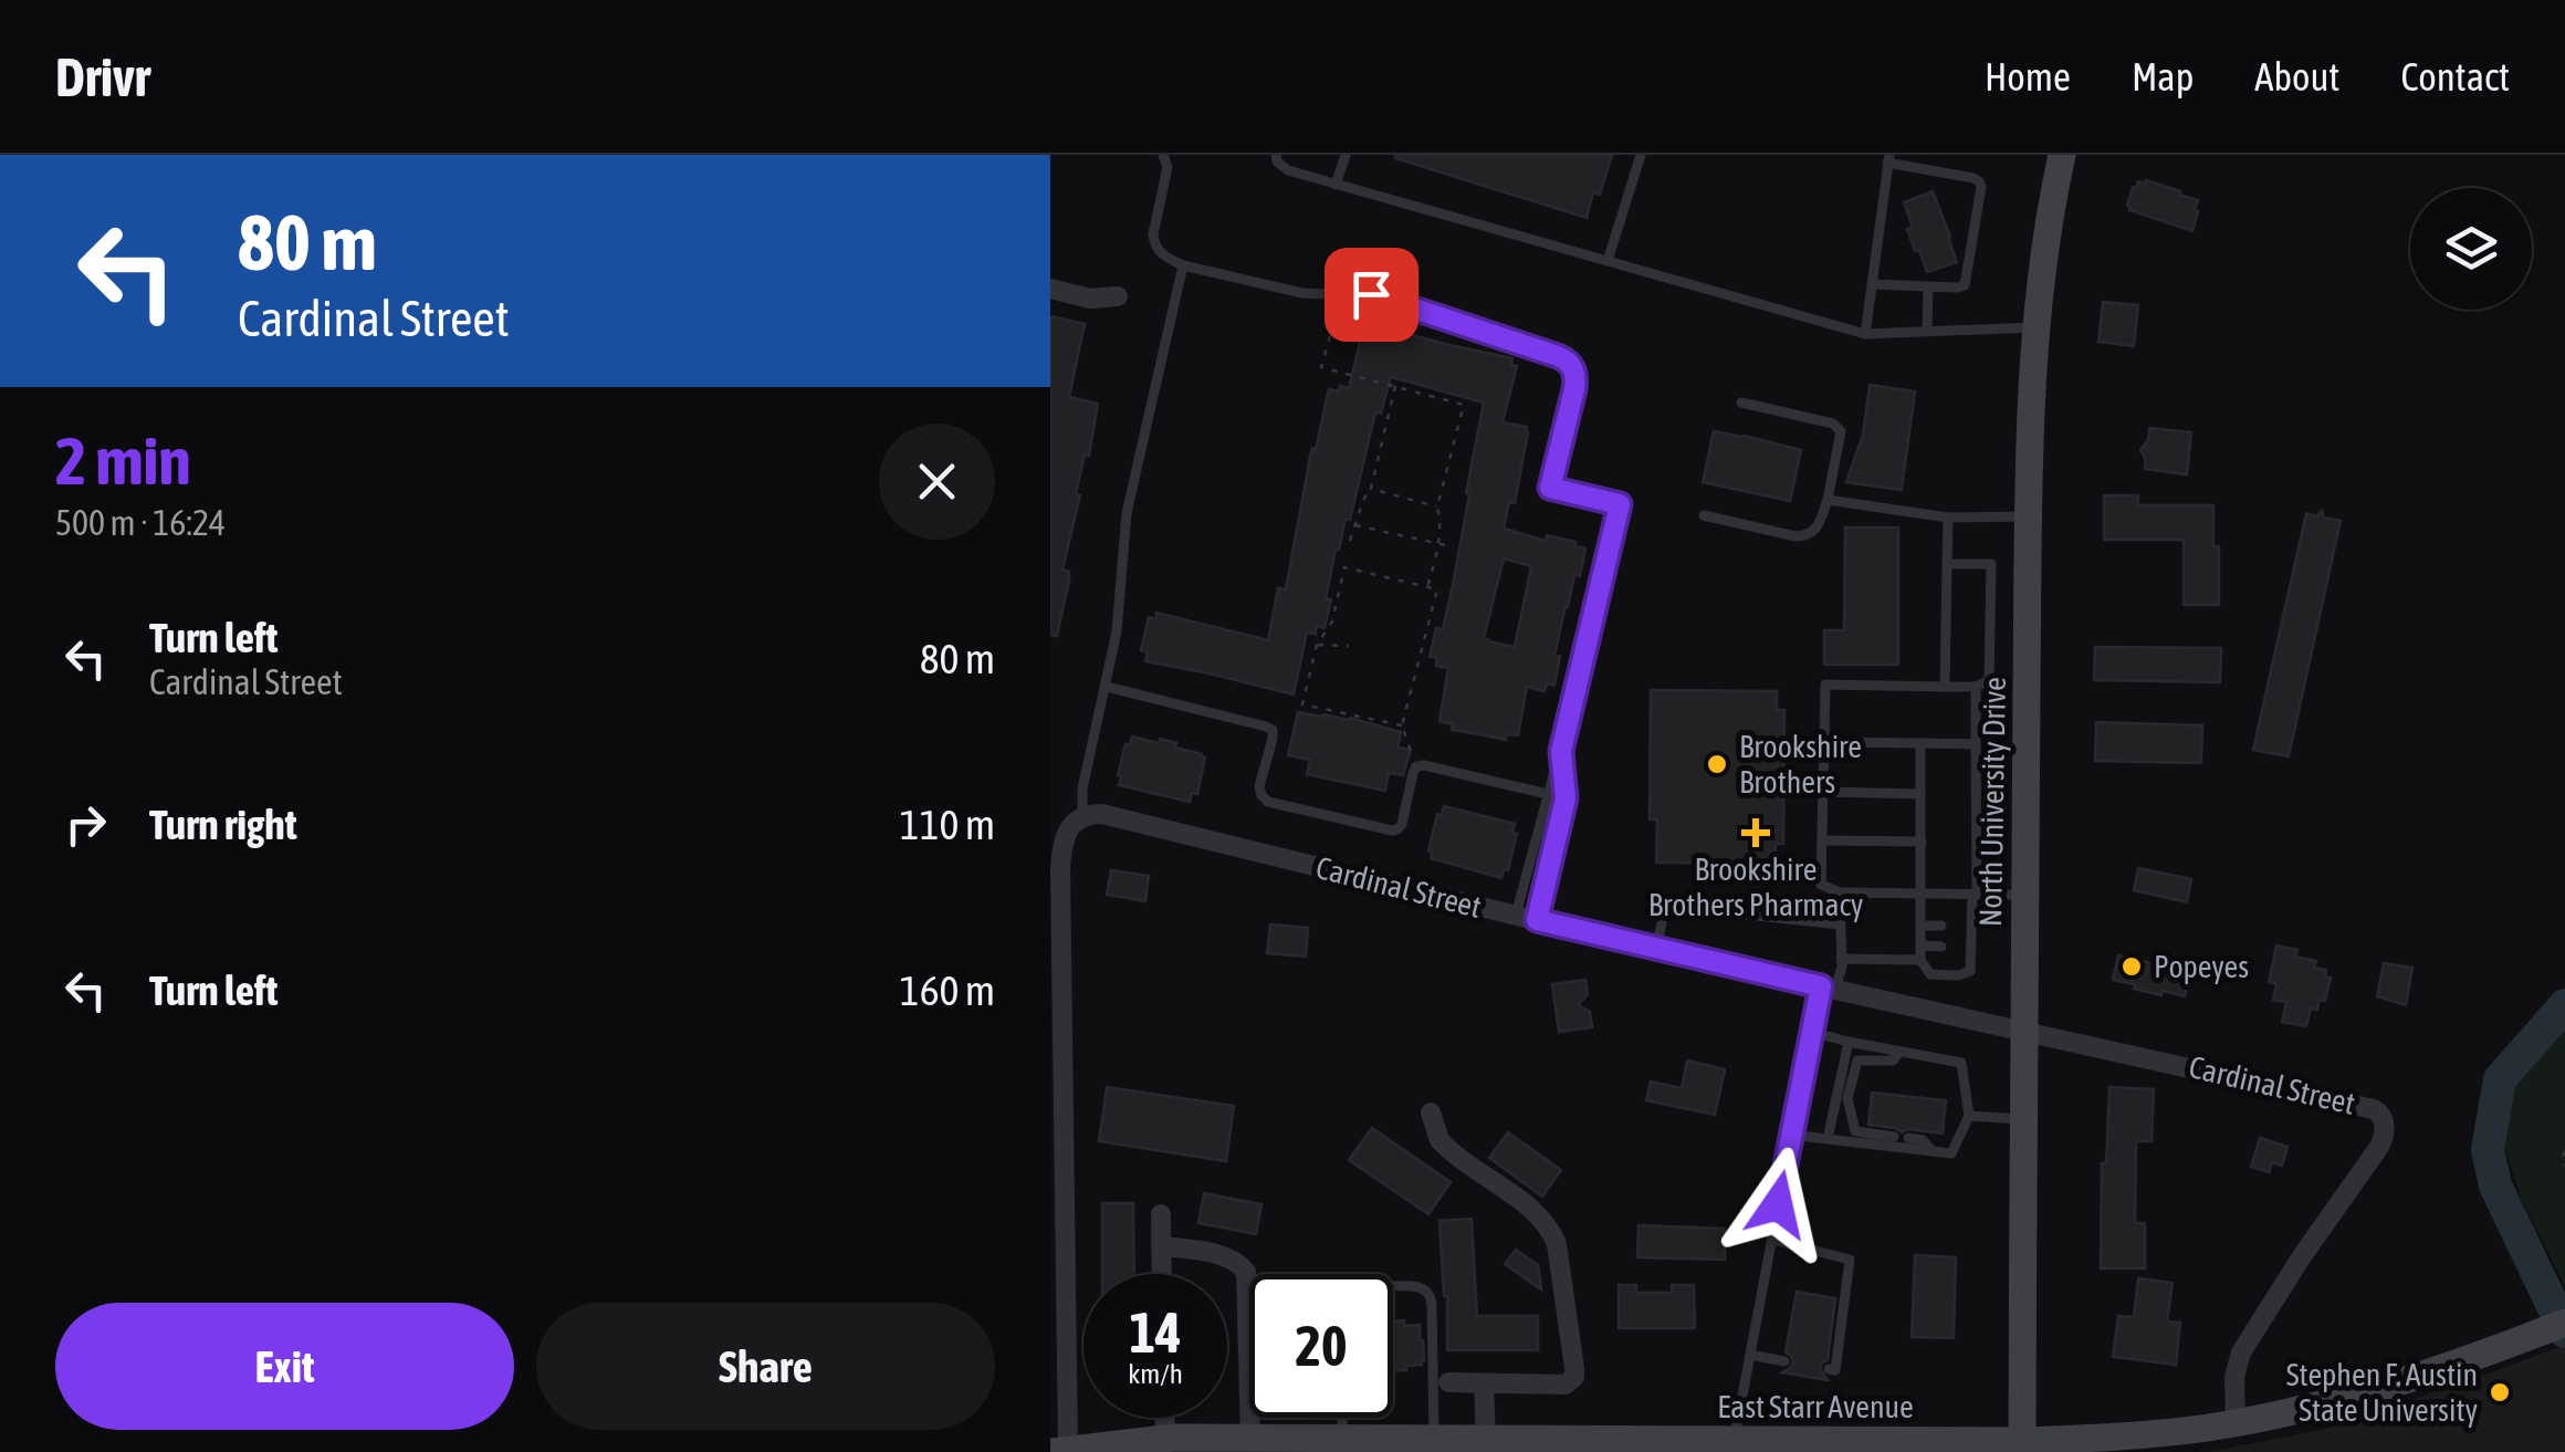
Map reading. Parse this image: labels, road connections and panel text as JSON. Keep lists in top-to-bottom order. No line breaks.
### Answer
{"streets":{"main road":["North University Drive","East Starr Avenue"],"street":["Cardinal Street"]},"crossings":[["North University Drive","Cardinal Street"],["North University Drive","East Starr Avenue"],["Cardinal Street","East Starr Avenue"]],"places":{"other":["Brookshire Brothers","Popeyes","Stephen F. Austin State University"],"health":["Brookshire Brothers Pharmacy"]},"page":{"header":"Drivr","nav":["Home","Map","About","Contact"],"turn":["80 m","Cardinal Street"],"heading":["2 min","500 m · 16:24"],"list":[{"name":"Turn left","note":"Cardinal Street","value":"80 m"},{"name":"Turn right","value":"110 m"},{"name":"Turn left","value":"160 m"}],"speed":"14 km/h","limit":"20","buttons":["Exit","Share"]}}
